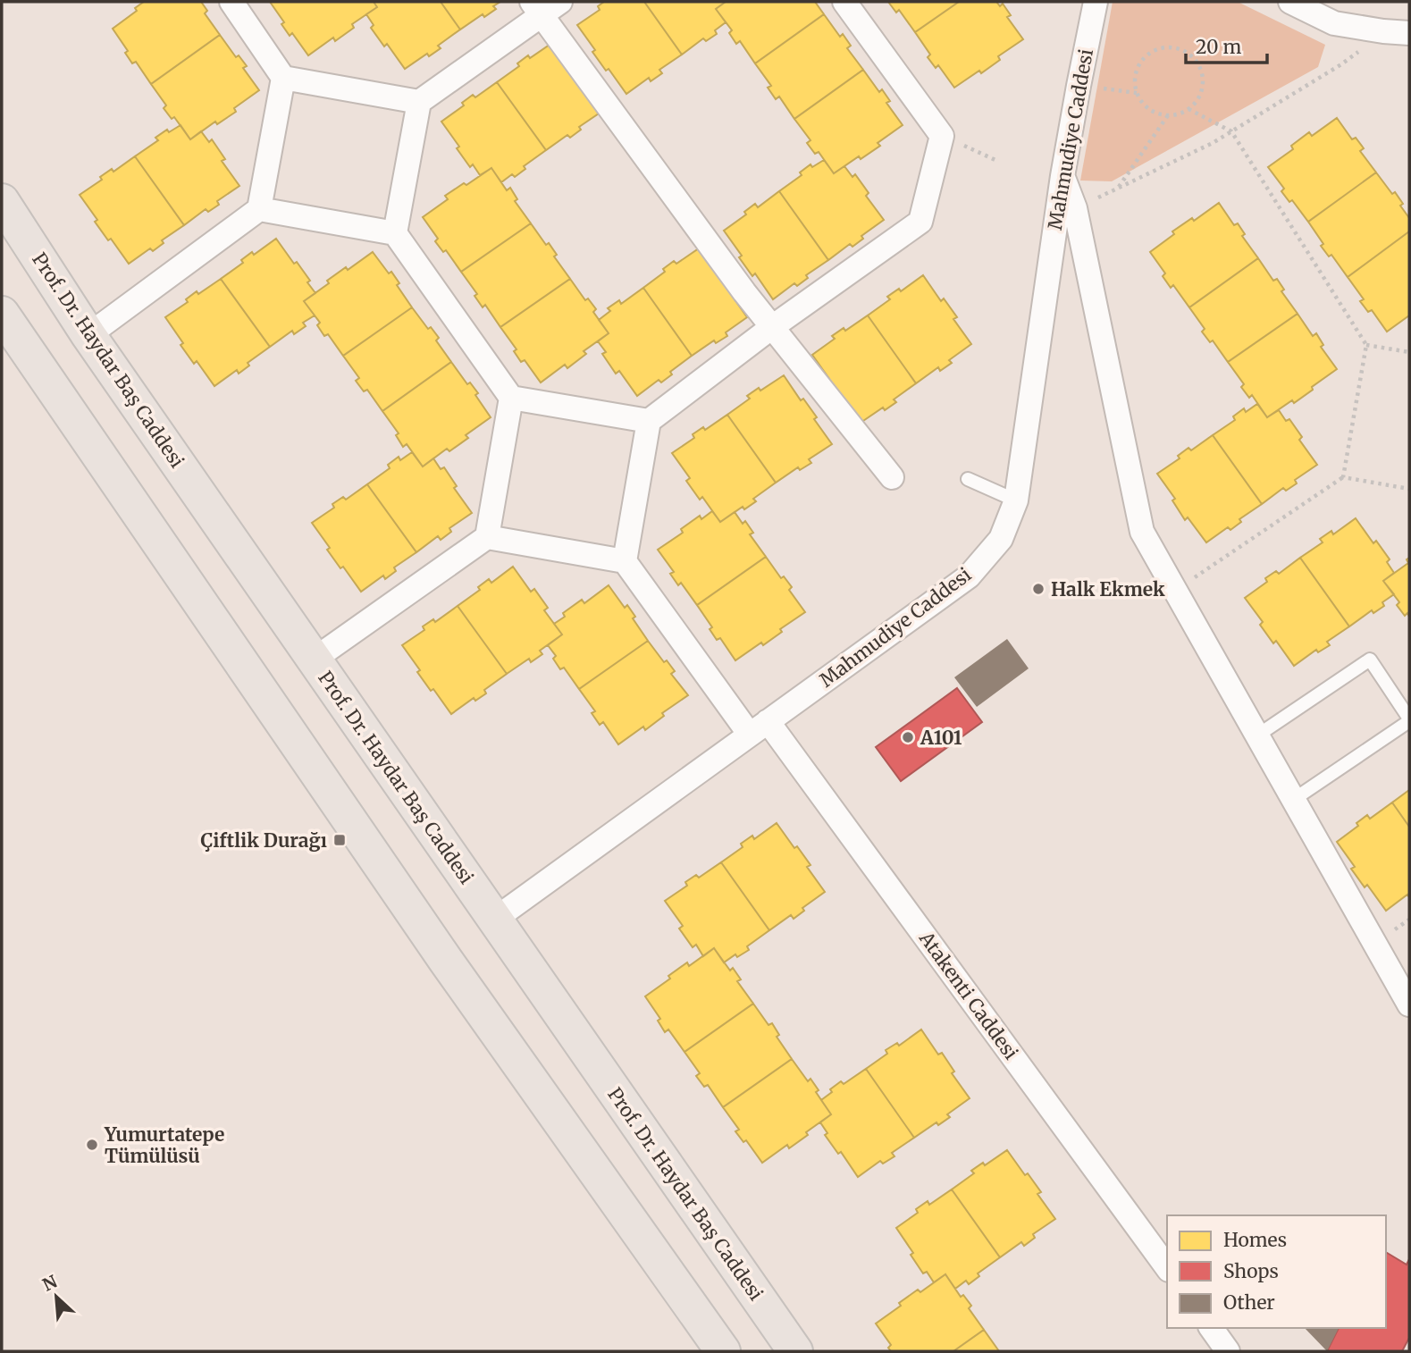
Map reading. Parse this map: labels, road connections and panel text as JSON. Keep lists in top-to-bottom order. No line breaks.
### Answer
{"streets":{"main road":["Prof. Dr. Haydar Baş Caddesi"],"street":["Mahmudiye Caddesi","Atakenti Caddesi"]},"crossings":[["Mahmudiye Caddesi","Prof. Dr. Haydar Baş Caddesi"],["Mahmudiye Caddesi","Atakenti Caddesi"]],"places":{"other":["Halk Ekmek","A101","Yumurtatepe Tümülüsü"],"transit":["Çiftlik Durağı"]},"legend":["Homes","Shops","Other"],"scale_bar":"20 m","north":"top left"}
